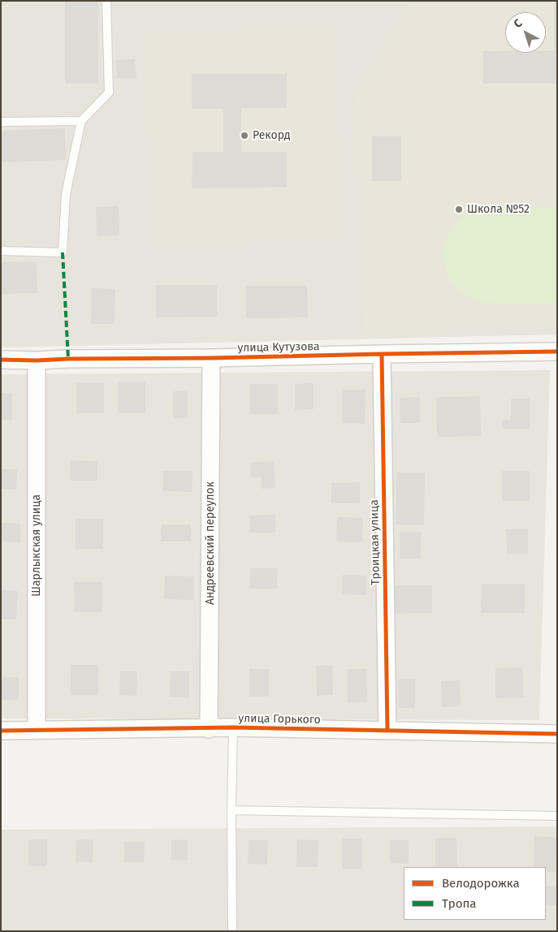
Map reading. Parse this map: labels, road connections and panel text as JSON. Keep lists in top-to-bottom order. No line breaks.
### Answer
{"streets":{"street":["улица Кутузова","Троицкая улица","Андреевский переулок","Шарлыкская улица","улица Горького"]},"crossings":[["улица Кутузова","Троицкая улица"],["улица Кутузова","Андреевский переулок"],["улица Кутузова","Шарлыкская улица"],["Троицкая улица","улица Горького"],["Андреевский переулок","улица Горького"],["Шарлыкская улица","улица Горького"]],"places":["Рекорд","Школа №52"],"legend":["Велодорожка","Тропа"],"north":"top left"}
